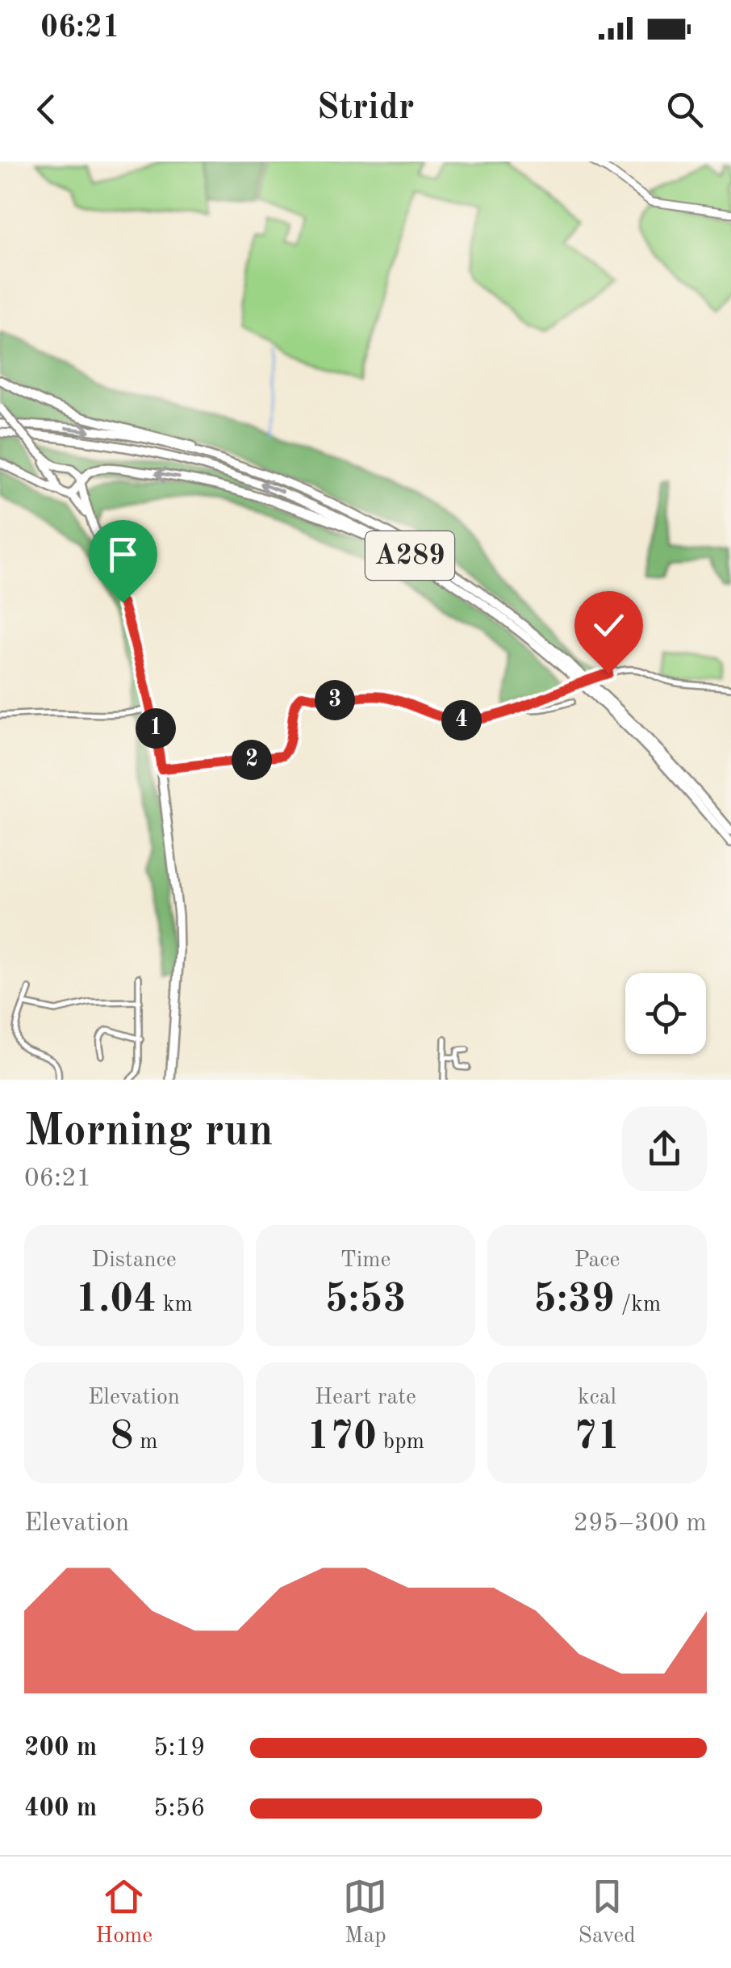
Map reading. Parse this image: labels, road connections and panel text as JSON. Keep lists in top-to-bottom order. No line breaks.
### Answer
{"streets":{"main road":["A289"]},"page":{"status":"06:21","header":"Stridr","pins":["3","4","1","2"],"heading":["Morning run","06:21"],"stats":[["Distance","1.04 km"],["Time","5:53"],["Pace","5:39 /km"],["Elevation","8 m"],["Heart rate","170 bpm"],["kcal","71"]],"chart":["Elevation","295–300 m"],"list":[{"name":"200 m","note":"5:19"},{"name":"400 m","note":"5:56"}],"tabs":["Home","Map","Saved"]}}
